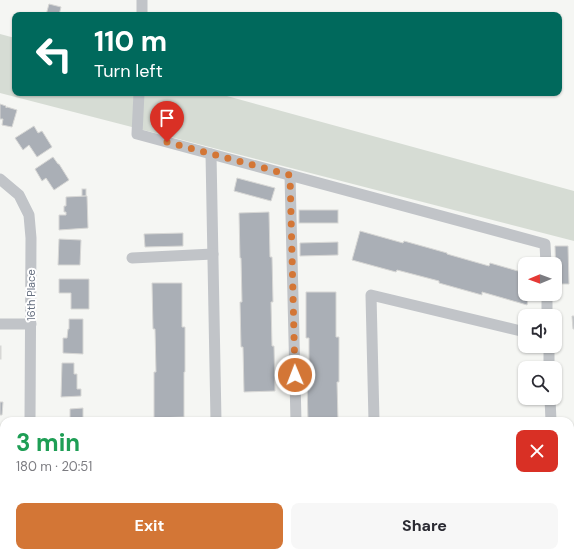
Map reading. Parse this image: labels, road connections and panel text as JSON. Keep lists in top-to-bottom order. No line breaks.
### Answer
{"streets":{"street":["16th Place"]},"north":"left","page":{"turn":["110 m","Turn left"],"heading":["3 min","180 m · 20:51"],"buttons":["Exit","Share"]}}
